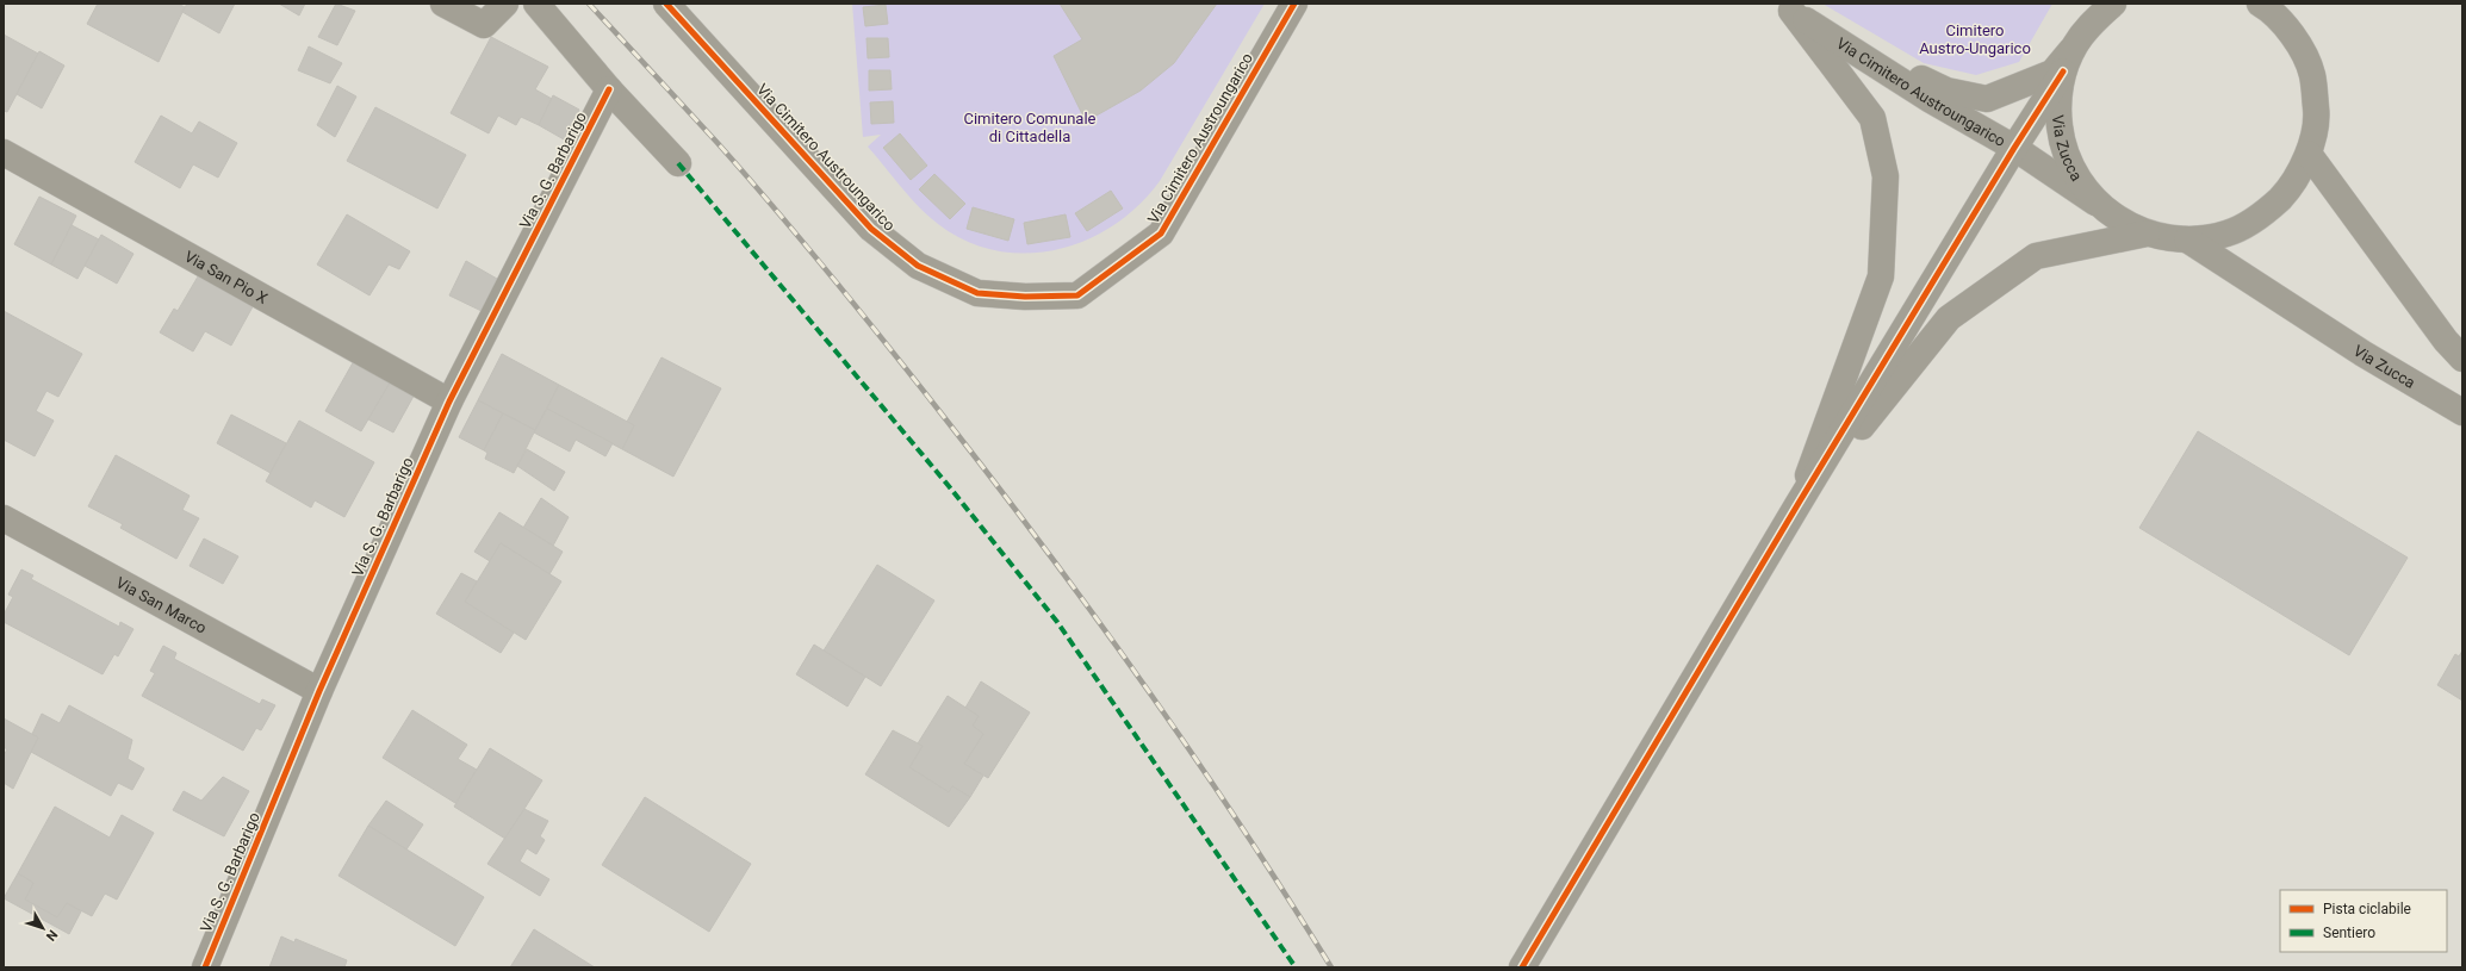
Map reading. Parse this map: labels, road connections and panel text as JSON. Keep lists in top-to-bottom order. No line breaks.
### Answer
{"streets":{"street":["Via Cimitero Austroungarico","Via Zucca","Via S. G. Barbarigo","Via San Pio X","Via San Marco"]},"crossings":[["Via Cimitero Austroungarico","Via Zucca"],["Via S. G. Barbarigo","Via San Pio X"],["Via S. G. Barbarigo","Via San Marco"]],"parks":["Cimitero Austro-Ungarico","Cimitero Comunale di Cittadella"],"legend":["Pista ciclabile","Sentiero"],"north":"bottom right"}
